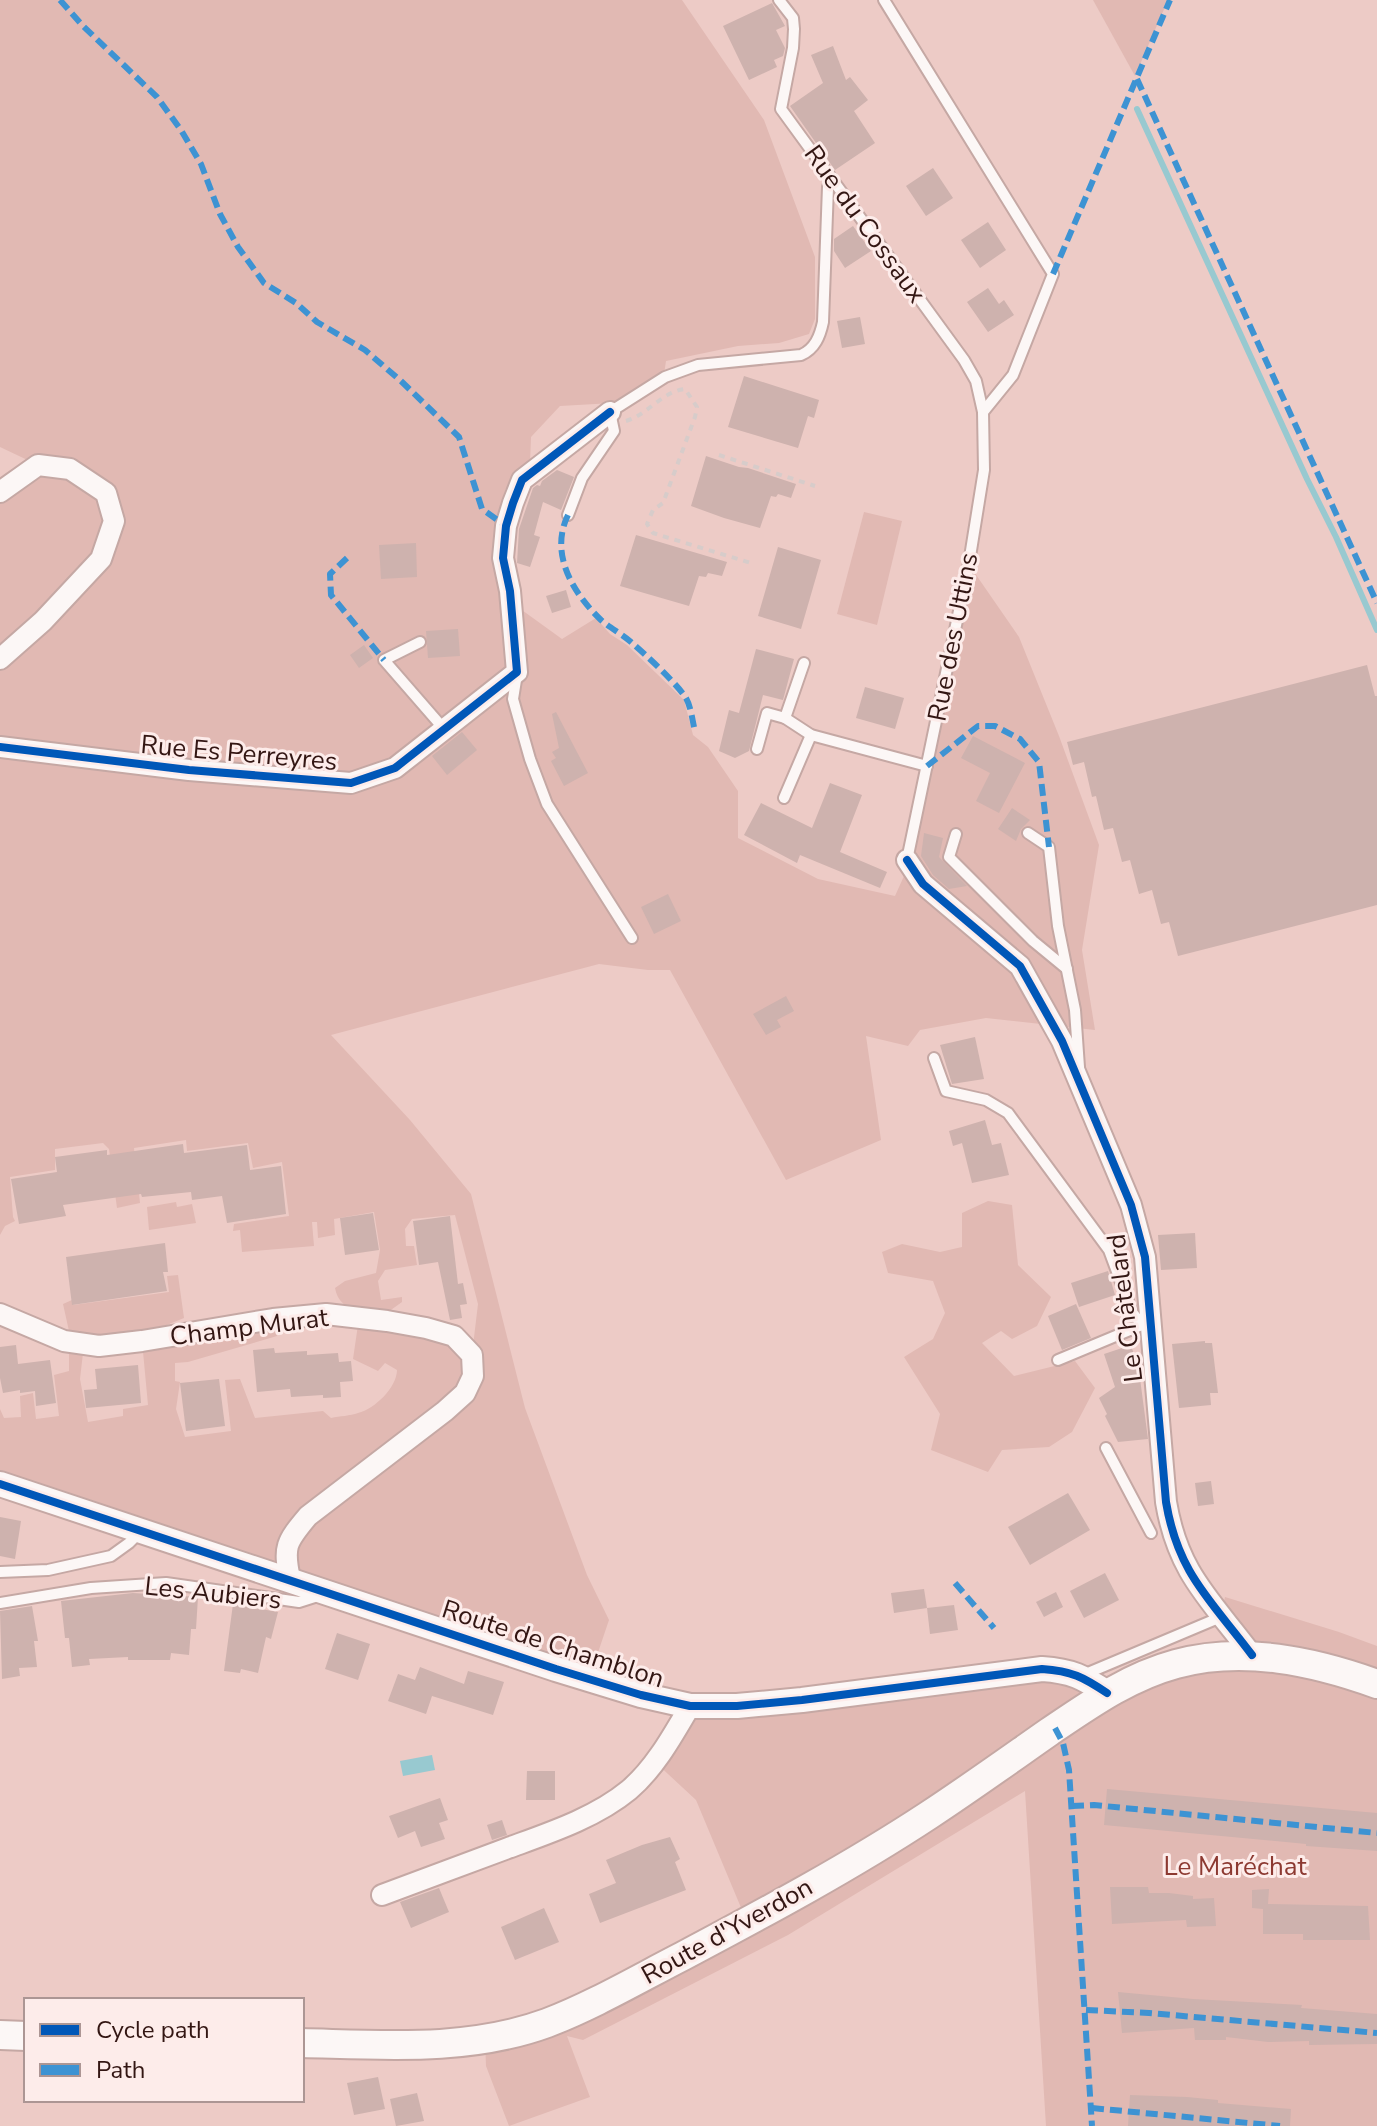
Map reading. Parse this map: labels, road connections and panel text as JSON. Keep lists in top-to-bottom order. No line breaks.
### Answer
{"streets":{"main road":["Route d'Yverdon"],"street":["Rue Es Perreyres","Le Châtelard","Champ Murat","Route de Chamblon"],"lane":["Rue du Cossaux","Rue des Uttins","Les Aubiers"]},"crossings":[["Rue du Cossaux","Rue des Uttins"],["Rue des Uttins","Le Châtelard"],["Champ Murat","Route de Chamblon"],["Les Aubiers","Route de Chamblon"],["Route de Chamblon","Route d'Yverdon"]],"parks":["Le Maréchat"],"legend":["Cycle path","Path"]}
